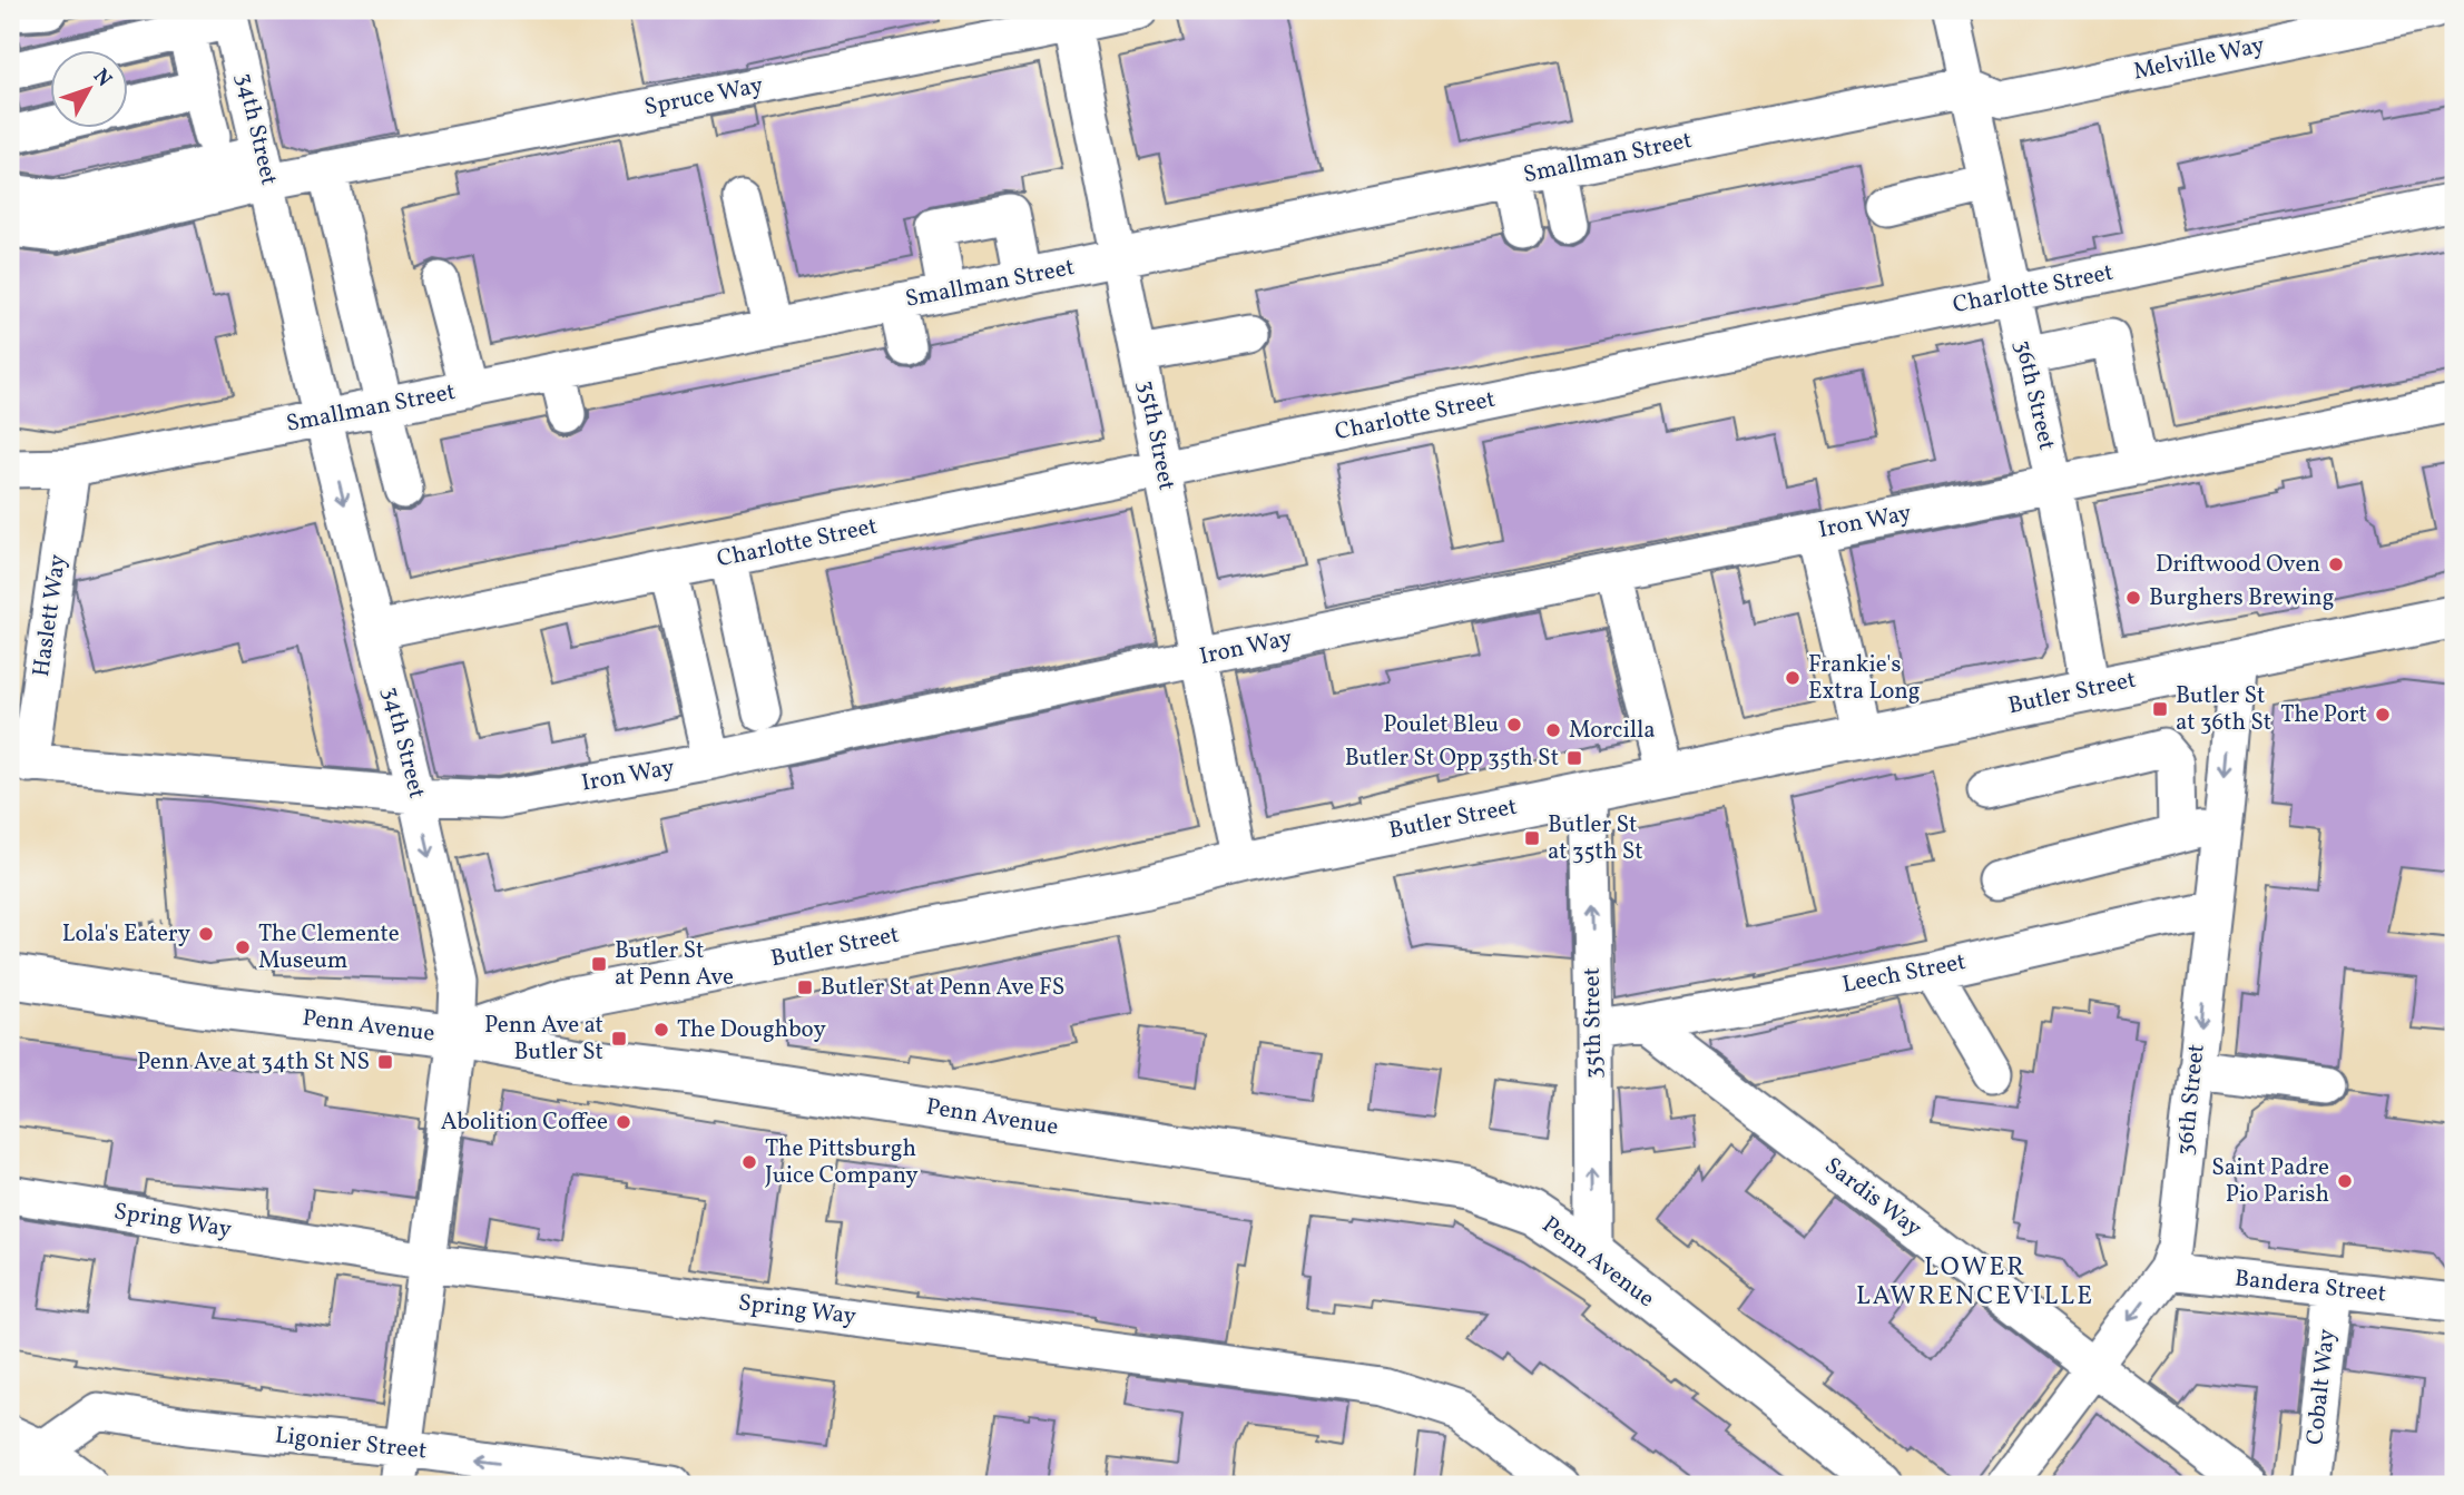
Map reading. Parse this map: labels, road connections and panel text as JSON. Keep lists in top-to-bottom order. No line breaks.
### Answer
{"streets":{"main road":["Butler Street","Penn Avenue"],"street":["Melville Way","Spruce Way","34th Street","Smallman Street","Charlotte Street","36th Street","35th Street","Iron Way","Haslett Way","Leech Street","Sardis Way","Spring Way","Bandera Street","Cobalt Way","Ligonier Street"]},"crossings":[["Melville Way","Smallman Street"],["Melville Way","36th Street"],["Spruce Way","34th Street"],["Spruce Way","35th Street"],["34th Street","Smallman Street"],["34th Street","Charlotte Street"],["34th Street","Iron Way"],["34th Street","Butler Street"],["34th Street","Penn Avenue"],["34th Street","Spring Way"],["34th Street","Ligonier Street"],["Smallman Street","36th Street"],["Smallman Street","35th Street"],["Smallman Street","Haslett Way"],["Charlotte Street","36th Street"],["Charlotte Street","35th Street"],["36th Street","Iron Way"],["36th Street","Butler Street"],["36th Street","Leech Street"],["36th Street","Sardis Way"],["36th Street","Bandera Street"],["35th Street","Iron Way"],["35th Street","Butler Street"],["35th Street","Leech Street"],["35th Street","Penn Avenue"],["Iron Way","Haslett Way"],["Butler Street","Penn Avenue"],["Leech Street","Sardis Way"],["Bandera Street","Cobalt Way"]],"one_way":["Ligonier Street"],"districts":["LOWER LAWRENCEVILLE"],"places":{"other":["Driftwood Oven","Burghers Brewing","Frankie's Extra Long","The Port","Poulet Bleu","Morcilla","Lola's Eatery","The Clemente Museum","The Doughboy","Abolition Coffee","The Pittsburgh Juice Company","Saint Padre Pio Parish"],"transit":["Butler St at 36th St","Butler St Opp 35th St","Butler St at 35th St","Butler St at Penn Ave","Butler St at Penn Ave FS","Penn Ave at Butler St","Penn Ave at 34th St NS"]},"north":"top right"}
